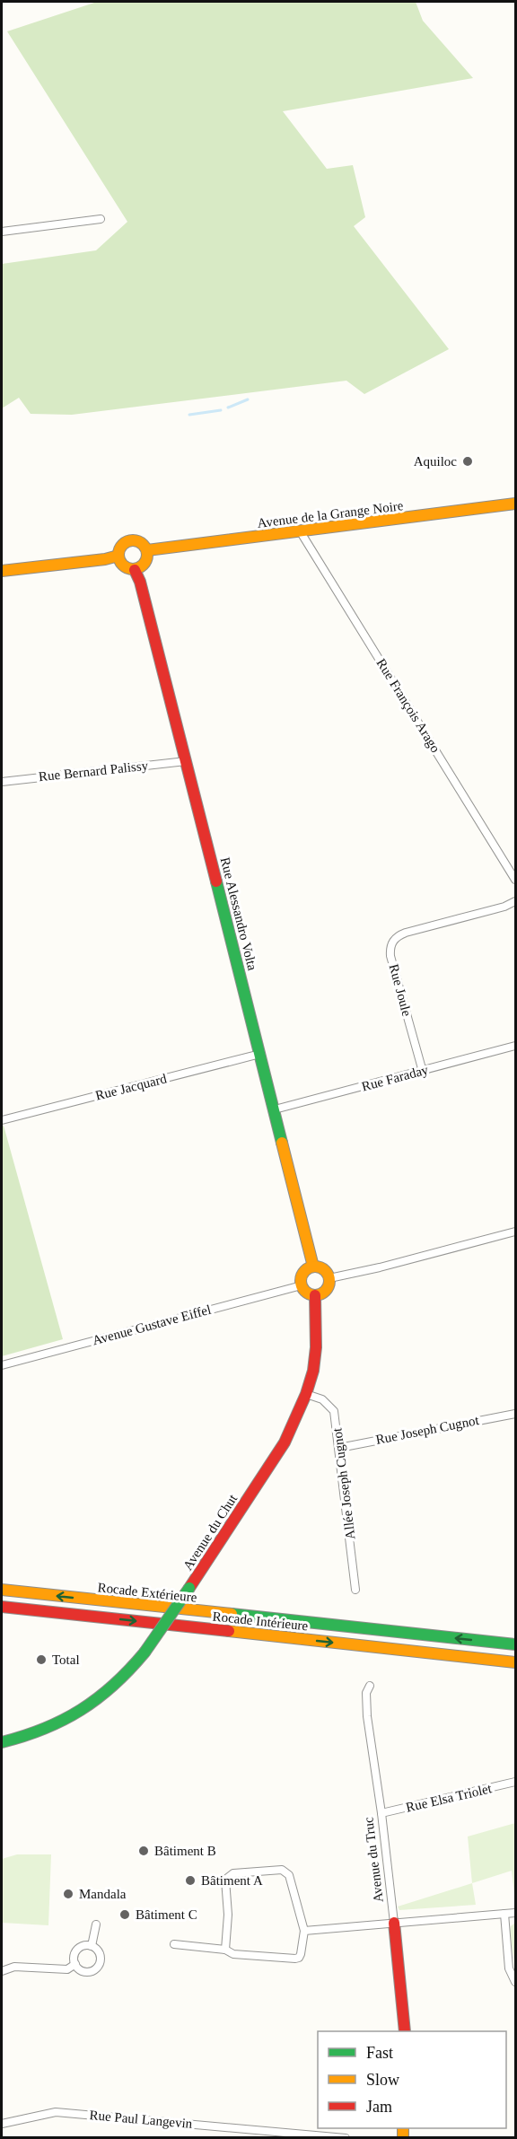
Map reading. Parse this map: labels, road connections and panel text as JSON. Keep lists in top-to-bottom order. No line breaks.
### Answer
{"streets":{"main road":["Avenue de la Grange Noire","Rue Alessandro Volta","Avenue du Chut","Rocade Extérieure","Rocade Intérieure","Avenue du Truc"],"street":["Rue François Arago","Rue Bernard Palissy","Rue Joule","Rue Faraday","Rue Jacquard","Avenue Gustave Eiffel","Rue Joseph Cugnot","Allée Joseph Cugnot","Rue Elsa Triolet","Rue Paul Langevin"]},"crossings":[["Avenue de la Grange Noire","Rue François Arago"],["Avenue de la Grange Noire","Rue Alessandro Volta"],["Rue Bernard Palissy","Rue Alessandro Volta"],["Rue Alessandro Volta","Rue Faraday"],["Rue Alessandro Volta","Rue Jacquard"],["Rue Alessandro Volta","Avenue Gustave Eiffel"],["Rue Alessandro Volta","Avenue du Chut"],["Rue Joule","Rue Faraday"],["Avenue Gustave Eiffel","Avenue du Chut"],["Rue Joseph Cugnot","Allée Joseph Cugnot"],["Allée Joseph Cugnot","Avenue du Chut"],["Rue Elsa Triolet","Avenue du Truc"]],"one_way":["Rocade Extérieure","Rocade Intérieure"],"places":["Aquiloc","Total","Bâtiment B","Bâtiment A","Mandala","Bâtiment C"],"legend":["Fast","Slow","Jam"]}
